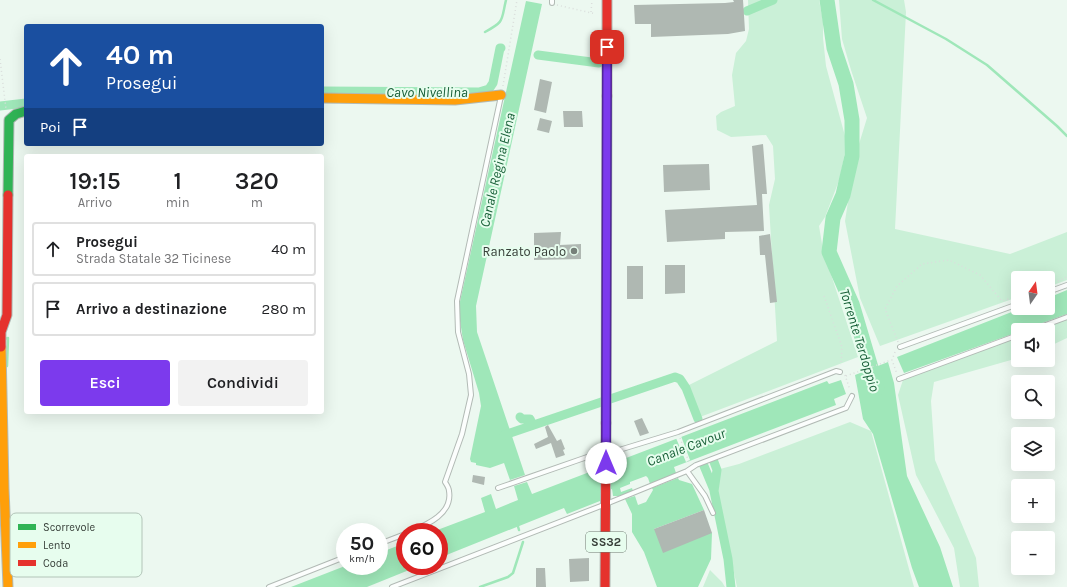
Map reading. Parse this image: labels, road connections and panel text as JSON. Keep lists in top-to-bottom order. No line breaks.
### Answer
{"streets":{"street":["SS32"]},"water":["Cavo Nivellina","Canale Regina Elena","Torrente Terdoppio","Canale Cavour"],"places":["Ranzato Paolo"],"legend":["Scorrevole","Lento","Coda"],"north":"top","page":{"turn":["40 m","Prosegui"],"then":"Poi","eta":["19:15","Arrivo","1","min","320","m"],"list":[{"name":"Prosegui","note":"Strada Statale 32 Ticinese","value":"40 m"},{"name":"Arrivo a destinazione","value":"280 m"}],"map_buttons":["+","−"],"buttons":["Esci","Condividi"],"speed":"50 km/h","limit":"60"}}
